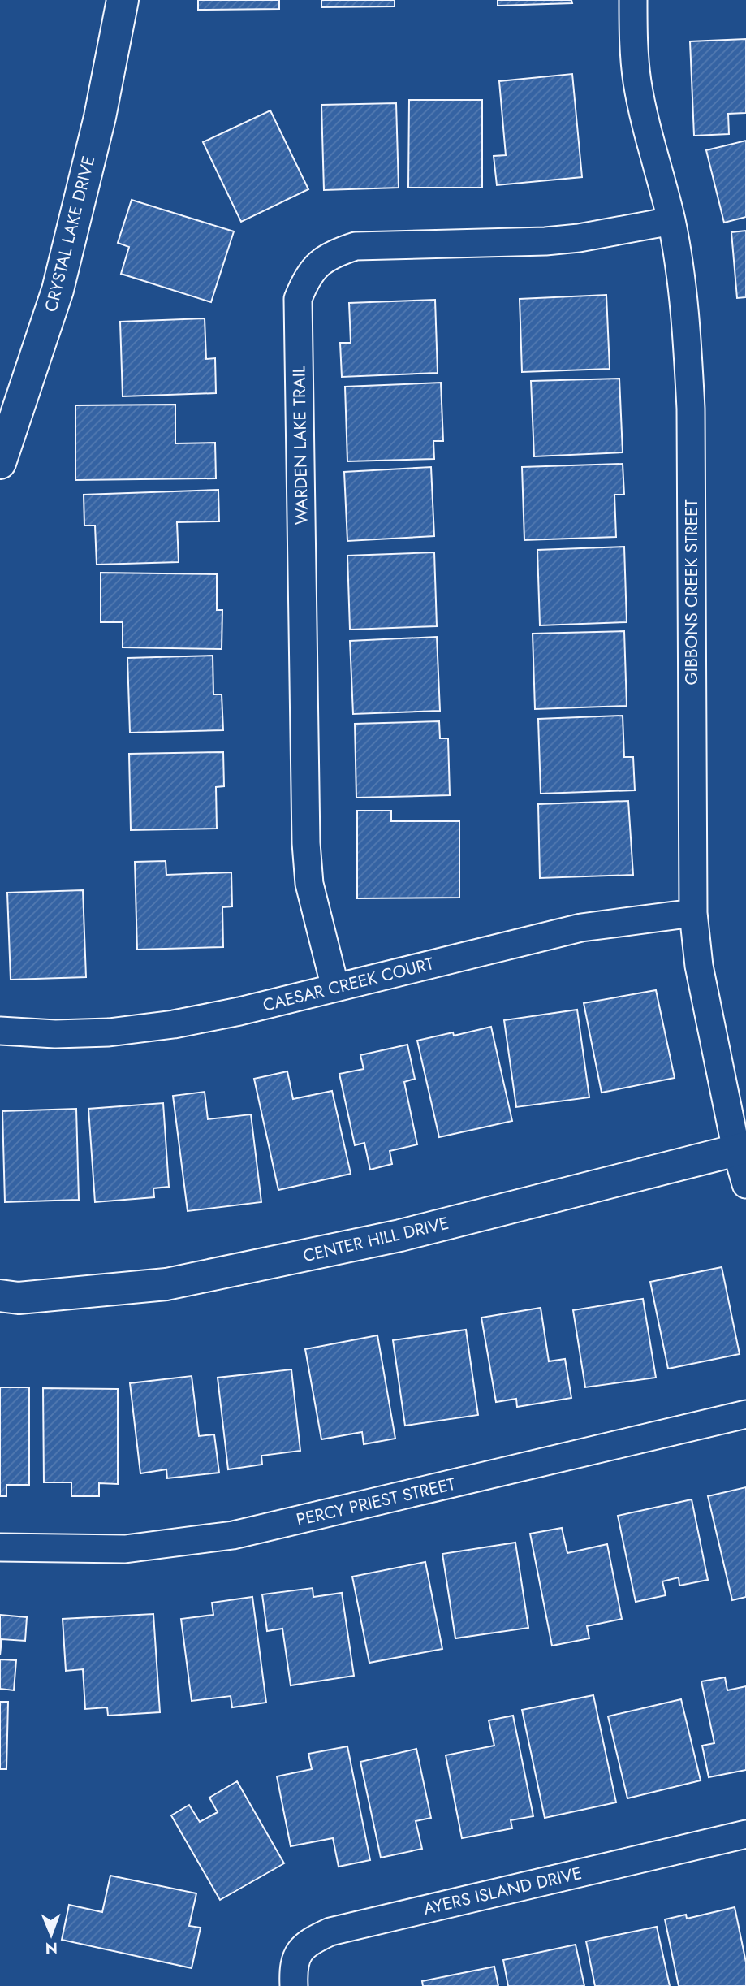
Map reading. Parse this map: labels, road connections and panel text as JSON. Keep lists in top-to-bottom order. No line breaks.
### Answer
{"streets":{"street":["CRYSTAL LAKE DRIVE","WARDEN LAKE TRAIL","GIBBONS CREEK STREET","CAESAR CREEK COURT","CENTER HILL DRIVE","PERCY PRIEST STREET","AYERS ISLAND DRIVE"]},"crossings":[["WARDEN LAKE TRAIL","GIBBONS CREEK STREET"],["WARDEN LAKE TRAIL","CAESAR CREEK COURT"],["GIBBONS CREEK STREET","CAESAR CREEK COURT"],["GIBBONS CREEK STREET","CENTER HILL DRIVE"]],"north":"bottom"}
